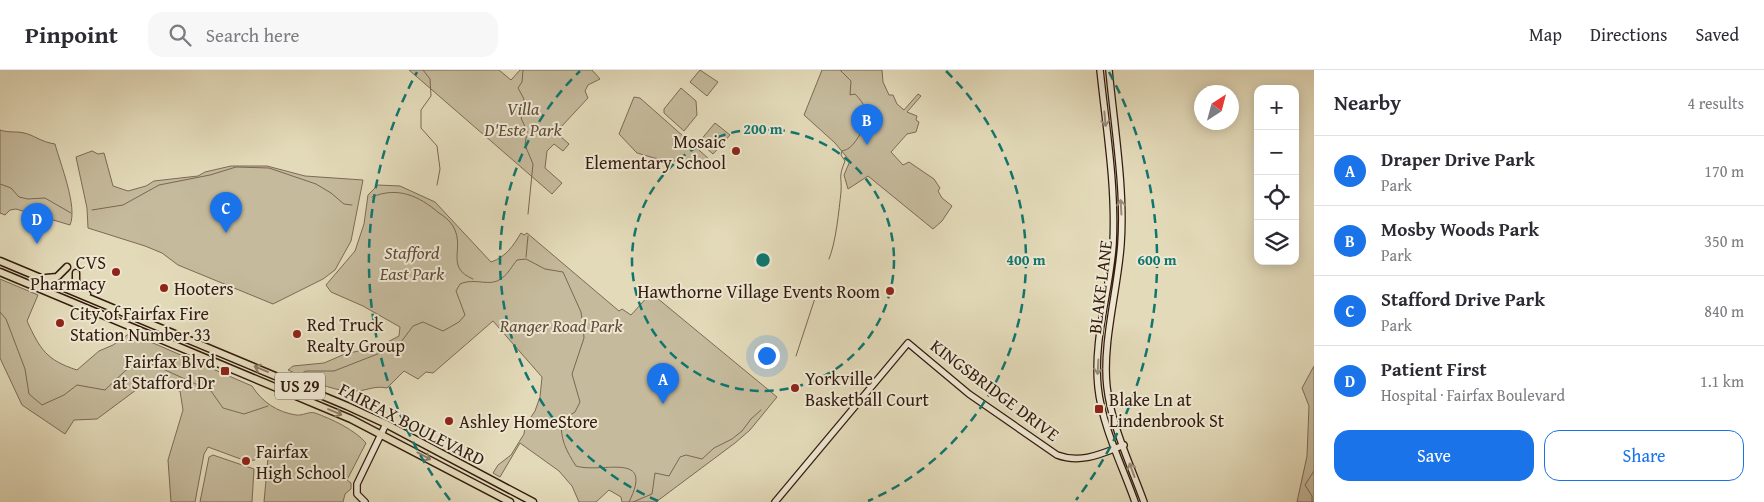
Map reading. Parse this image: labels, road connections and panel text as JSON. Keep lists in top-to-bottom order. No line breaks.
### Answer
{"streets":{"main road":["BLAKE LANE","US 29","KINGSBRIDGE DRIVE","FAIRFAX BOULEVARD"]},"crossings":[["BLAKE LANE","KINGSBRIDGE DRIVE"]],"parks":["Villa D'Este Park","Stafford East Park","Ranger Road Park"],"places":{"other":["Mosaic Elementary School","CVS Pharmacy","Hooters","Hawthorne Village Events Room","City of Fairfax Fire Station Number 33","Red Truck Realty Group","Yorkville Basketball Court","Ashley HomeStore","Fairfax High School"],"transit":["Fairfax Blvd at Stafford Dr","Blake Ln at Lindenbrook St"]},"north":"top right","page":{"header":"Pinpoint","search":"Search here","nav":["Map","Directions","Saved"],"heading":["Nearby","4 results"],"map_buttons":["+","−"],"pins":["B","C","D","A"],"list":[{"mark":"A","name":"Draper Drive Park","note":"Park","value":"170 m"},{"mark":"B","name":"Mosby Woods Park","note":"Park","value":"350 m"},{"mark":"C","name":"Stafford Drive Park","note":"Park","value":"840 m"},{"mark":"D","name":"Patient First","note":"Hospital · Fairfax Boulevard","value":"1.1 km"}],"buttons":["Save","Share"]},"rings":["200 m","400 m","600 m"]}
